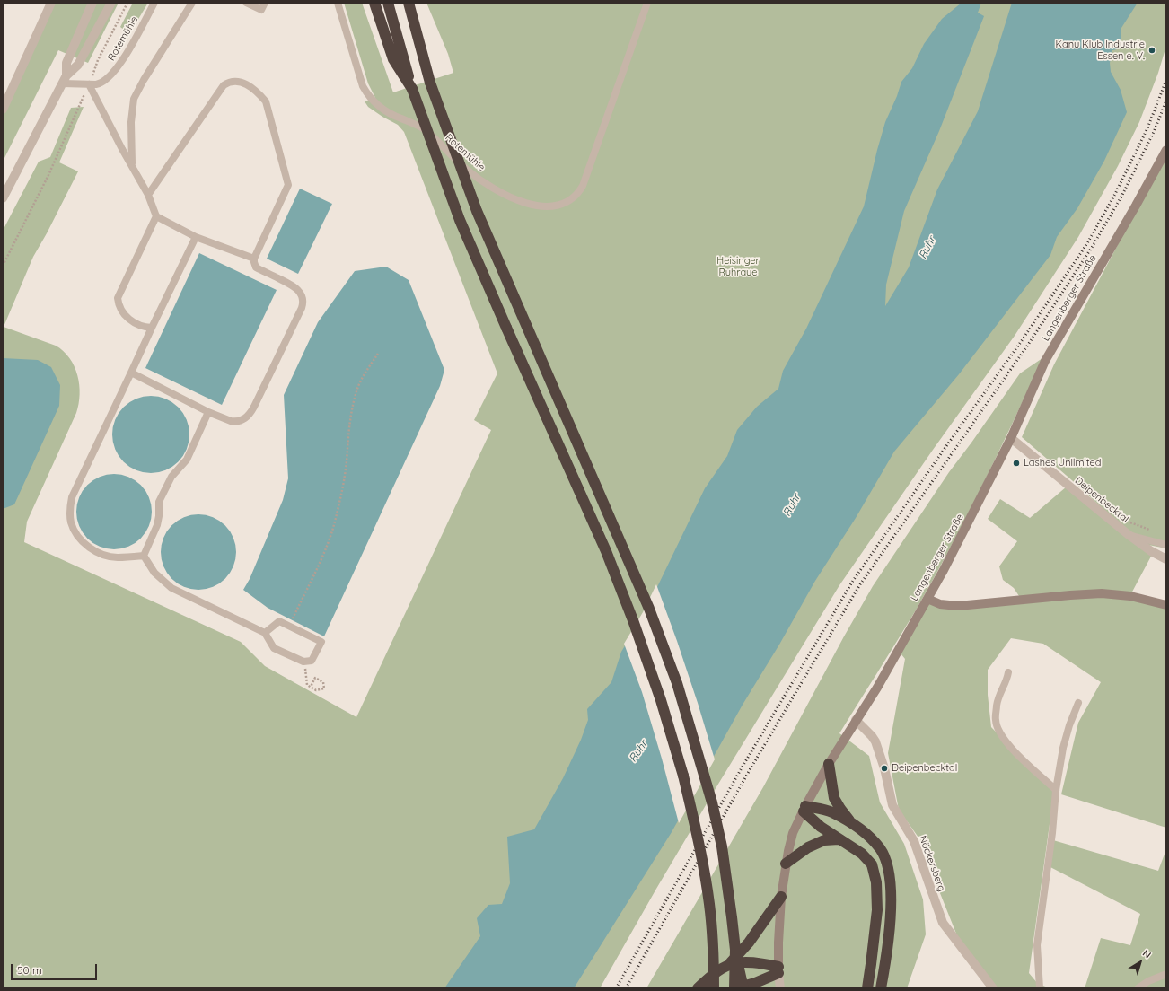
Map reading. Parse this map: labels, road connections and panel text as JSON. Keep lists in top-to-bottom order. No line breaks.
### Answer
{"streets":{"main road":["Langenberger Straße"],"street":["Deipenbecktal","Nöckersberg"],"lane":["Rotemühle"]},"crossings":[["Langenberger Straße","Deipenbecktal"],["Langenberger Straße","Nöckersberg"]],"water":["Ruhr"],"parks":["Heisinger Ruhraue"],"places":["Kanu Klub Industrie Essen e. V.","Lashes Unlimited","Deipenbecktal"],"scale_bar":"50 m","north":"top right"}
